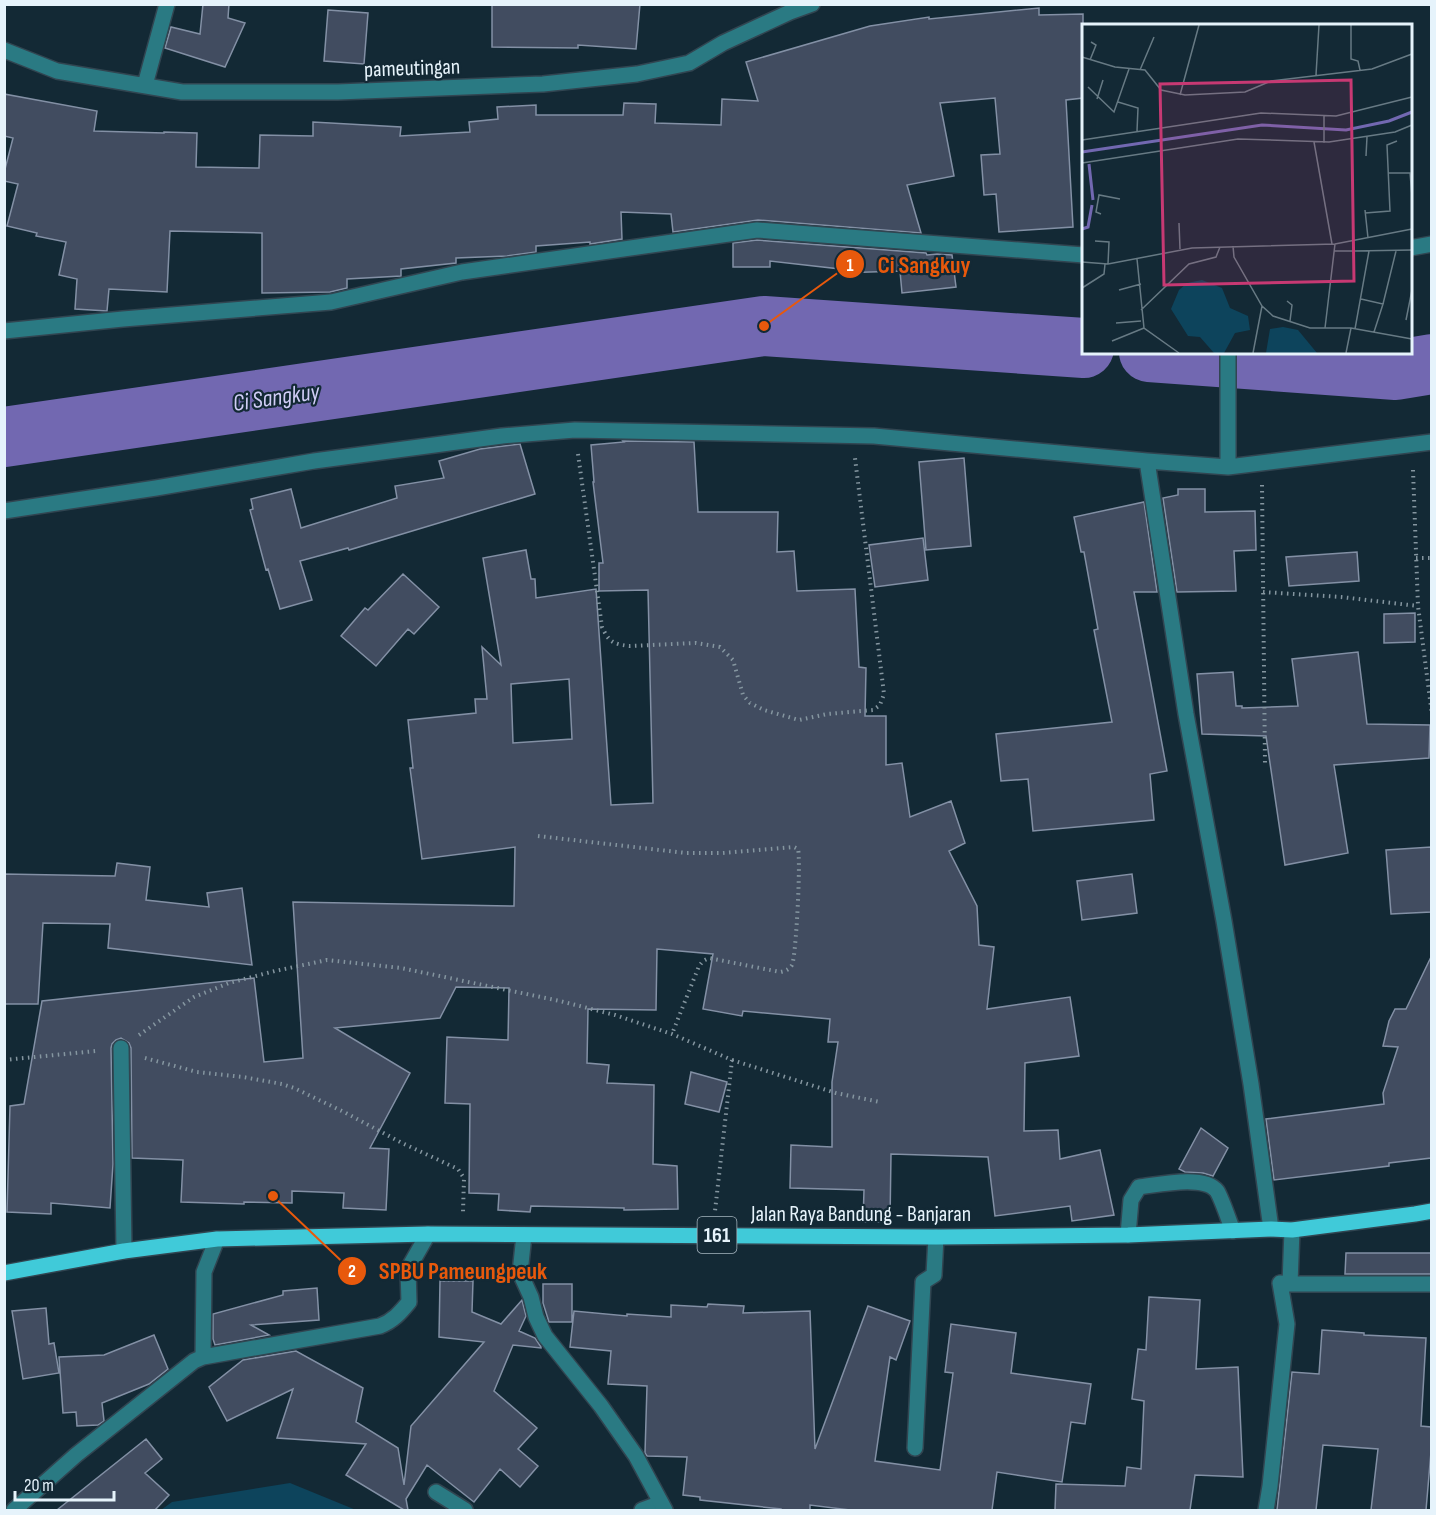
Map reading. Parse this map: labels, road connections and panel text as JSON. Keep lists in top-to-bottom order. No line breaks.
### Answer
{"streets":{"main road":["Jalan Raya Bandung - Banjaran","161"],"street":["pameutingan"]},"water":["Ci Sangkuy"],"places":["Ci Sangkuy","SPBU Pameungpeuk"],"scale_bar":"20 m"}
